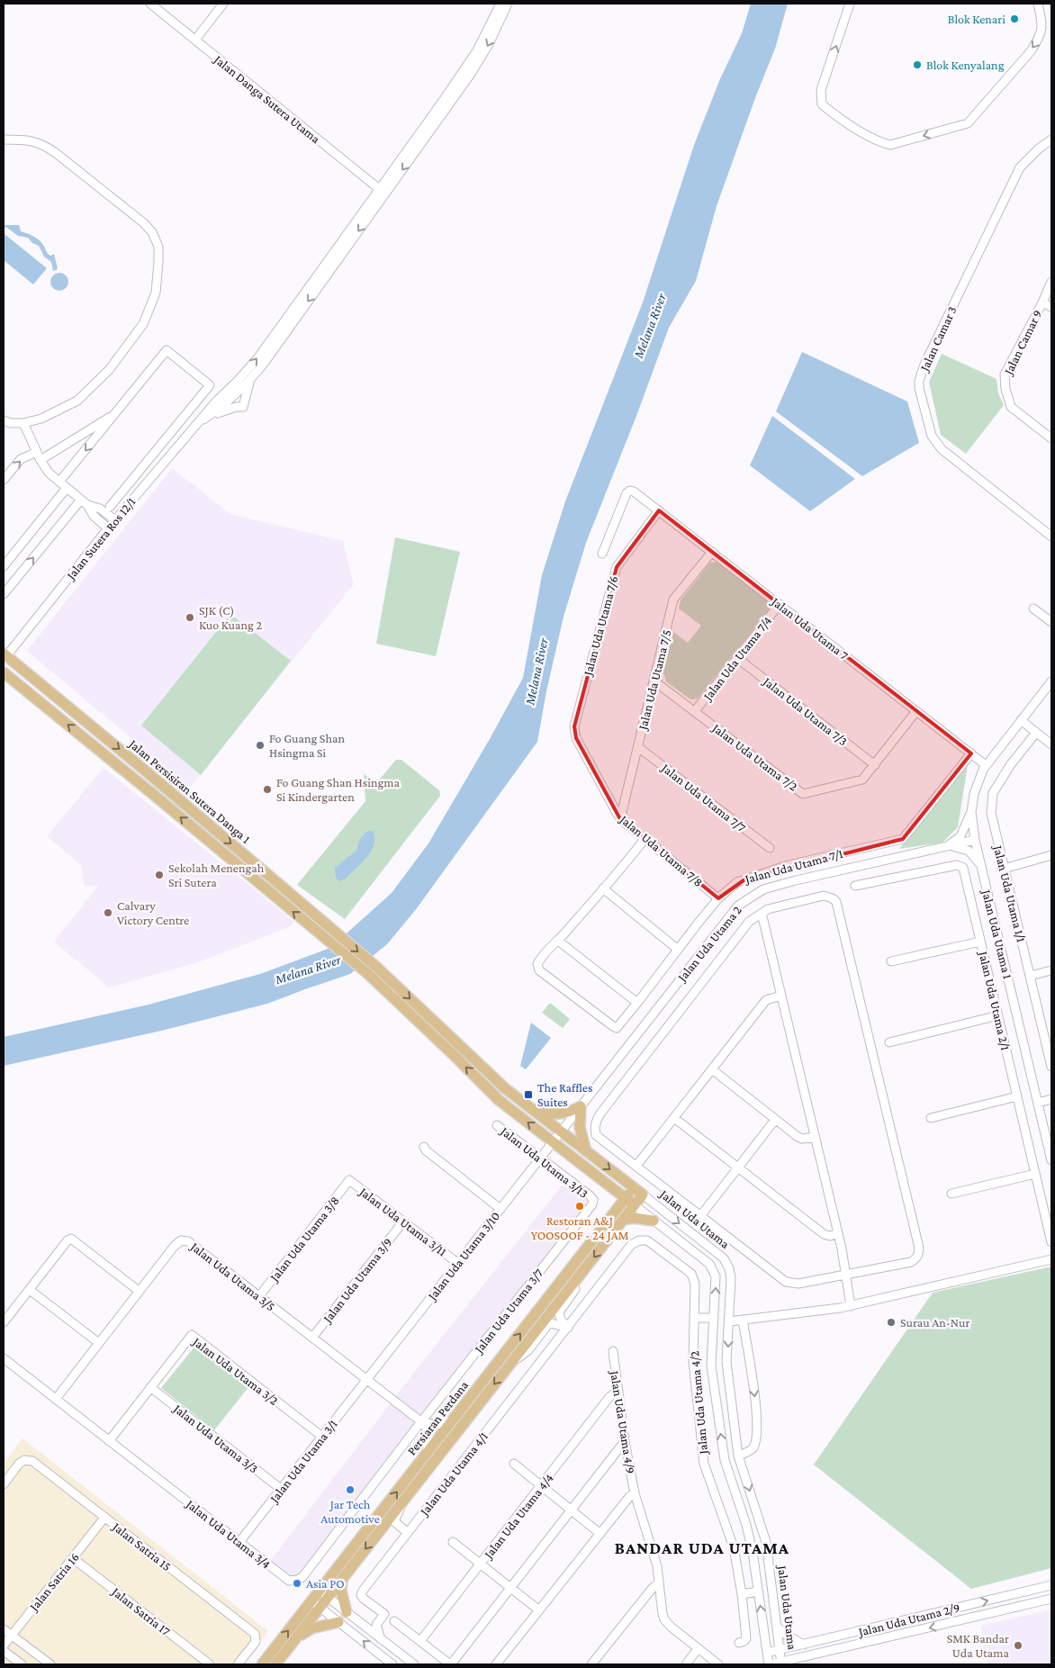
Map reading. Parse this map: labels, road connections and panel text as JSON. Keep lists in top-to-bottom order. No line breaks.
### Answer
{"streets":{"main road":["Jalan Persisiran Sutera Danga 1","Jalan Uda Utama","Persiaran Perdana"],"street":["Jalan Danga Sutera Utama","Jalan Camar 3","Jalan Camar 9","Jalan Sutera Ros 12/1","Jalan Uda Utama 7/6","Jalan Uda Utama 7","Jalan Uda Utama 7/4","Jalan Uda Utama 7/5","Jalan Uda Utama 7/3","Jalan Uda Utama 7/2","Jalan Uda Utama 7/7","Jalan Uda Utama 7/8","Jalan Uda Utama 7/1","Jalan Uda Utama 1/1","Jalan Uda Utama 1","Jalan Uda Utama 2","Jalan Uda Utama 2/1","Jalan Uda Utama 3/13","Jalan Uda Utama 3/11","Jalan Uda Utama 3/8","Jalan Uda Utama 3/10","Jalan Uda Utama 3/5","Jalan Uda Utama 3/9","Jalan Uda Utama 3/7","Jalan Uda Utama 3/2","Jalan Uda Utama 4/2","Jalan Uda Utama 4/9","Jalan Uda Utama 3/3","Jalan Uda Utama 3/1","Jalan Uda Utama 4/1","Jalan Uda Utama 4/4","Jalan Uda Utama 3/4","Jalan Satria 15","Jalan Satria 16","Jalan Satria 17","Jalan Uda Utama 2/9"]},"crossings":[["Jalan Sutera Ros 12/1","Jalan Persisiran Sutera Danga 1"],["Jalan Uda Utama 7/6","Jalan Uda Utama 7"],["Jalan Uda Utama 7/6","Jalan Uda Utama 7/8"],["Jalan Uda Utama 7","Jalan Uda Utama 7/4"],["Jalan Uda Utama 7","Jalan Uda Utama 7/5"],["Jalan Uda Utama 7","Jalan Uda Utama 7/2"],["Jalan Uda Utama 7","Jalan Uda Utama 7/1"],["Jalan Uda Utama 7","Jalan Uda Utama 1"],["Jalan Uda Utama 7/4","Jalan Uda Utama 7/3"],["Jalan Uda Utama 7/4","Jalan Uda Utama 7/2"],["Jalan Uda Utama 7/5","Jalan Uda Utama 7/2"],["Jalan Uda Utama 7/5","Jalan Uda Utama 7/7"],["Jalan Uda Utama 7/5","Jalan Uda Utama 7/8"],["Jalan Uda Utama 7/3","Jalan Uda Utama 7/2"],["Jalan Persisiran Sutera Danga 1","Jalan Uda Utama"],["Jalan Uda Utama 7/8","Jalan Uda Utama 7/1"],["Jalan Uda Utama 1","Jalan Uda Utama 2"],["Jalan Uda Utama 2","Jalan Uda Utama"],["Jalan Uda Utama 2","Jalan Uda Utama 3/10"],["Jalan Uda Utama 3/13","Jalan Uda Utama 3/10"],["Jalan Uda Utama 3/13","Jalan Uda Utama 3/7"],["Jalan Uda Utama","Jalan Uda Utama 3/10"],["Jalan Uda Utama","Persiaran Perdana"],["Jalan Uda Utama","Jalan Uda Utama 2/9"],["Jalan Uda Utama 3/11","Jalan Uda Utama 3/8"],["Jalan Uda Utama 3/11","Jalan Uda Utama 3/10"],["Jalan Uda Utama 3/11","Jalan Uda Utama 3/9"],["Jalan Uda Utama 3/8","Jalan Uda Utama 3/5"],["Jalan Uda Utama 3/10","Jalan Uda Utama 3/5"],["Jalan Uda Utama 3/10","Jalan Uda Utama 3/1"],["Jalan Uda Utama 3/5","Jalan Uda Utama 3/9"],["Jalan Uda Utama 3/5","Jalan Uda Utama 3/7"],["Jalan Uda Utama 3/5","Jalan Uda Utama 3/1"],["Jalan Uda Utama 3/5","Jalan Uda Utama 3/4"],["Jalan Uda Utama 3/7","Jalan Uda Utama 3/4"],["Jalan Uda Utama 3/2","Jalan Uda Utama 3/3"],["Jalan Uda Utama 3/2","Jalan Uda Utama 3/1"],["Jalan Uda Utama 3/2","Jalan Uda Utama 3/4"],["Jalan Uda Utama 4/2","Jalan Uda Utama 4/1"],["Jalan Uda Utama 4/9","Jalan Uda Utama 4/4"],["Jalan Uda Utama 3/3","Jalan Uda Utama 3/1"],["Jalan Uda Utama 3/1","Jalan Uda Utama 3/4"],["Jalan Satria 15","Jalan Satria 16"],["Jalan Satria 16","Jalan Satria 17"]],"districts":["BANDAR UDA UTAMA"],"water":["Melana River"],"places":{"other":["Blok Kenari","Blok Kenyalang","SJK (C) Kuo Kuang 2","Fo Guang Shan Hsingma Si","Fo Guang Shan Hsingma Si Kindergarten","Sekolah Menengah Sri Sutera","Calvary Victory Centre","Restoran A&J YOOSOOF - 24 JAM","Surau An-Nur","Jar Tech Automotive","Asia PO","SMK Bandar Uda Utama"],"transit":["The Raffles Suites"]}}
